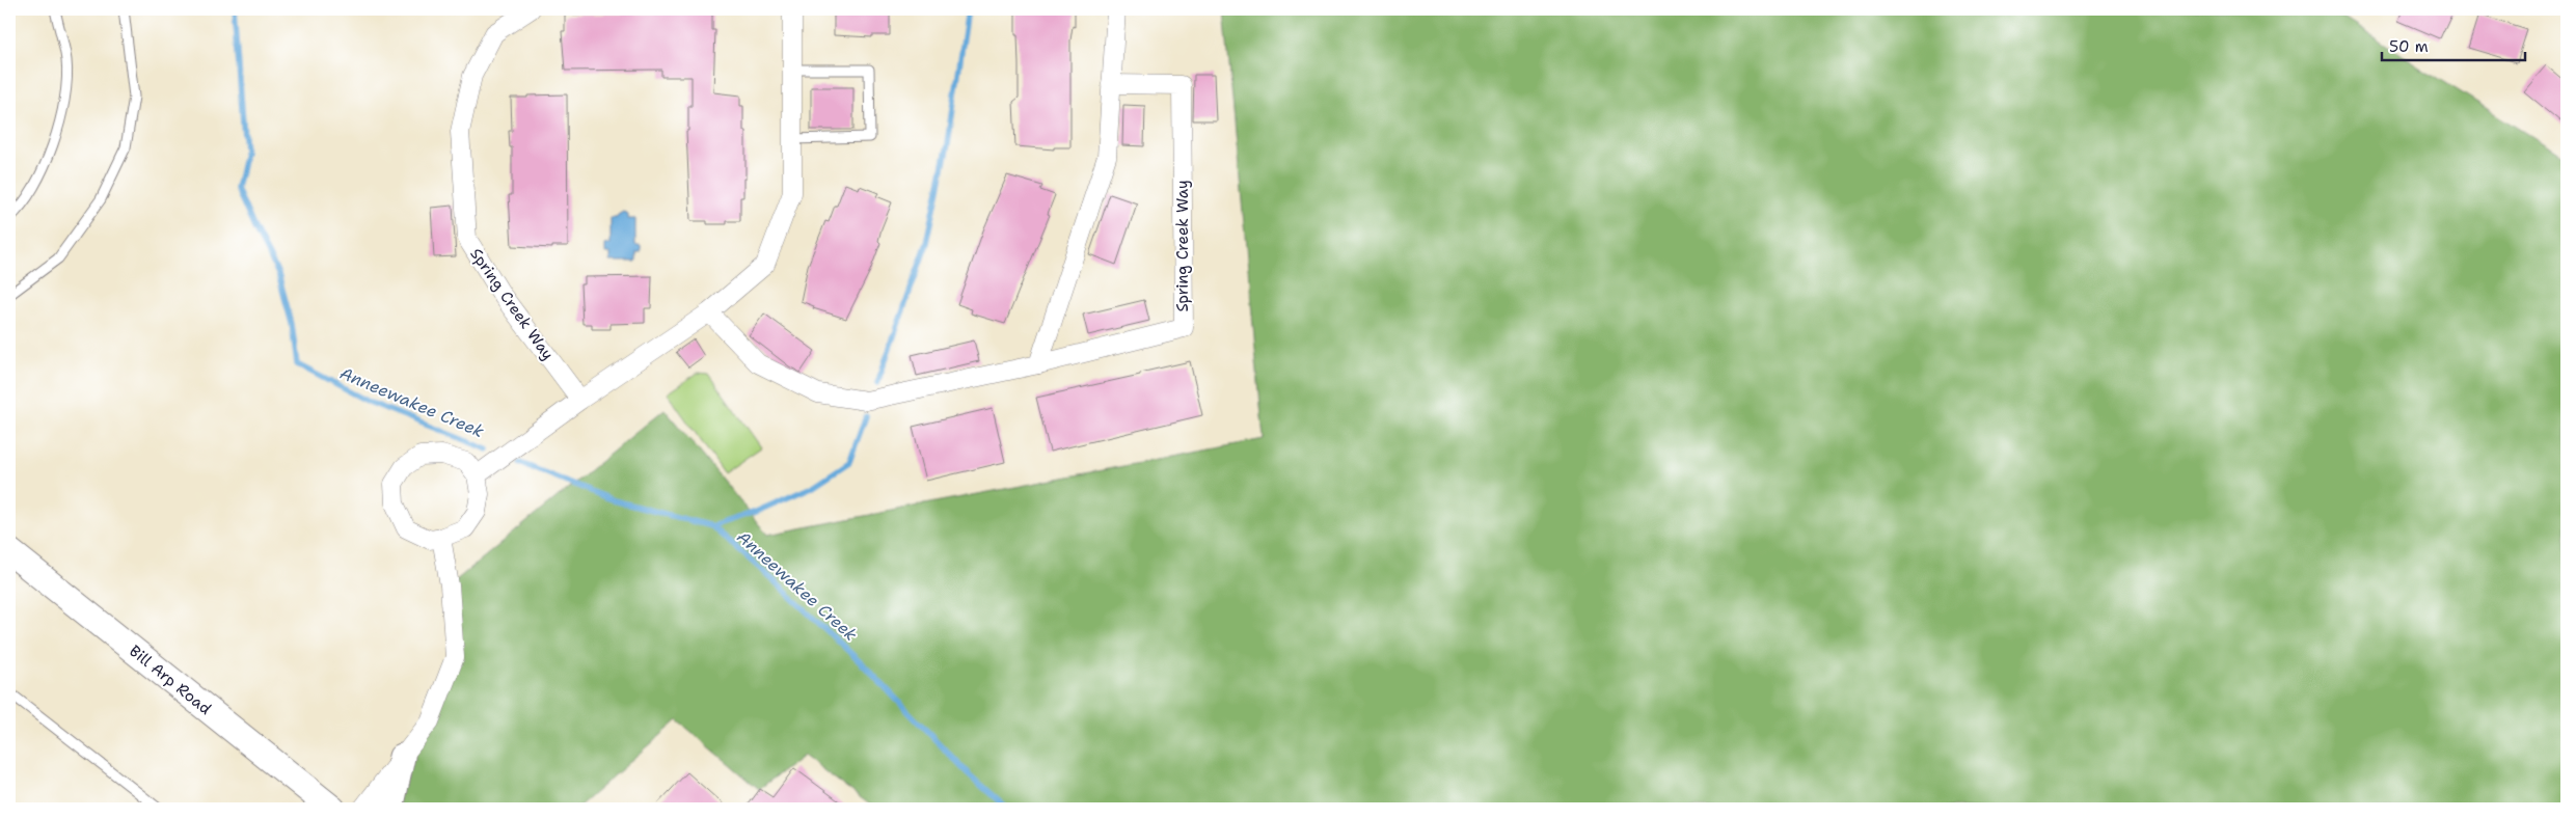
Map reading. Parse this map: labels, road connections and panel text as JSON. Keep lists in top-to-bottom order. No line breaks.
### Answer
{"streets":{"main road":["Bill Arp Road"],"street":["Spring Creek Way"]},"water":["Anneewakee Creek"],"scale_bar":"50 m"}
